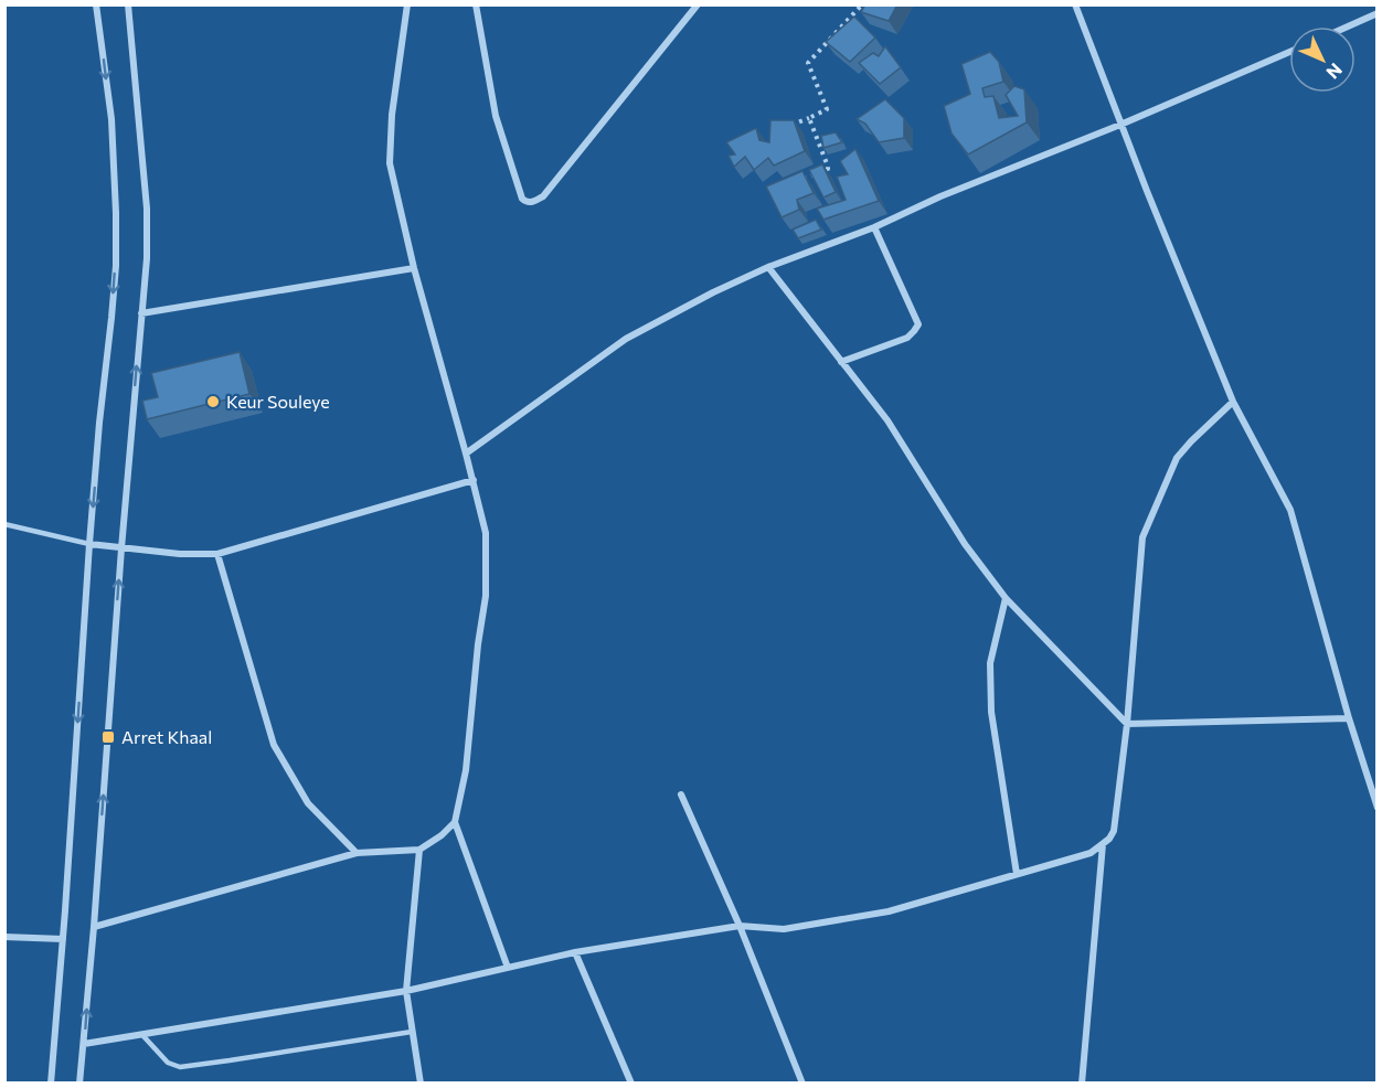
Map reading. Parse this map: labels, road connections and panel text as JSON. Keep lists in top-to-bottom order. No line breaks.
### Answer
{"places":{"other":["Keur Souleye"],"transit":["Arret Khaal"]},"north":"bottom right"}
